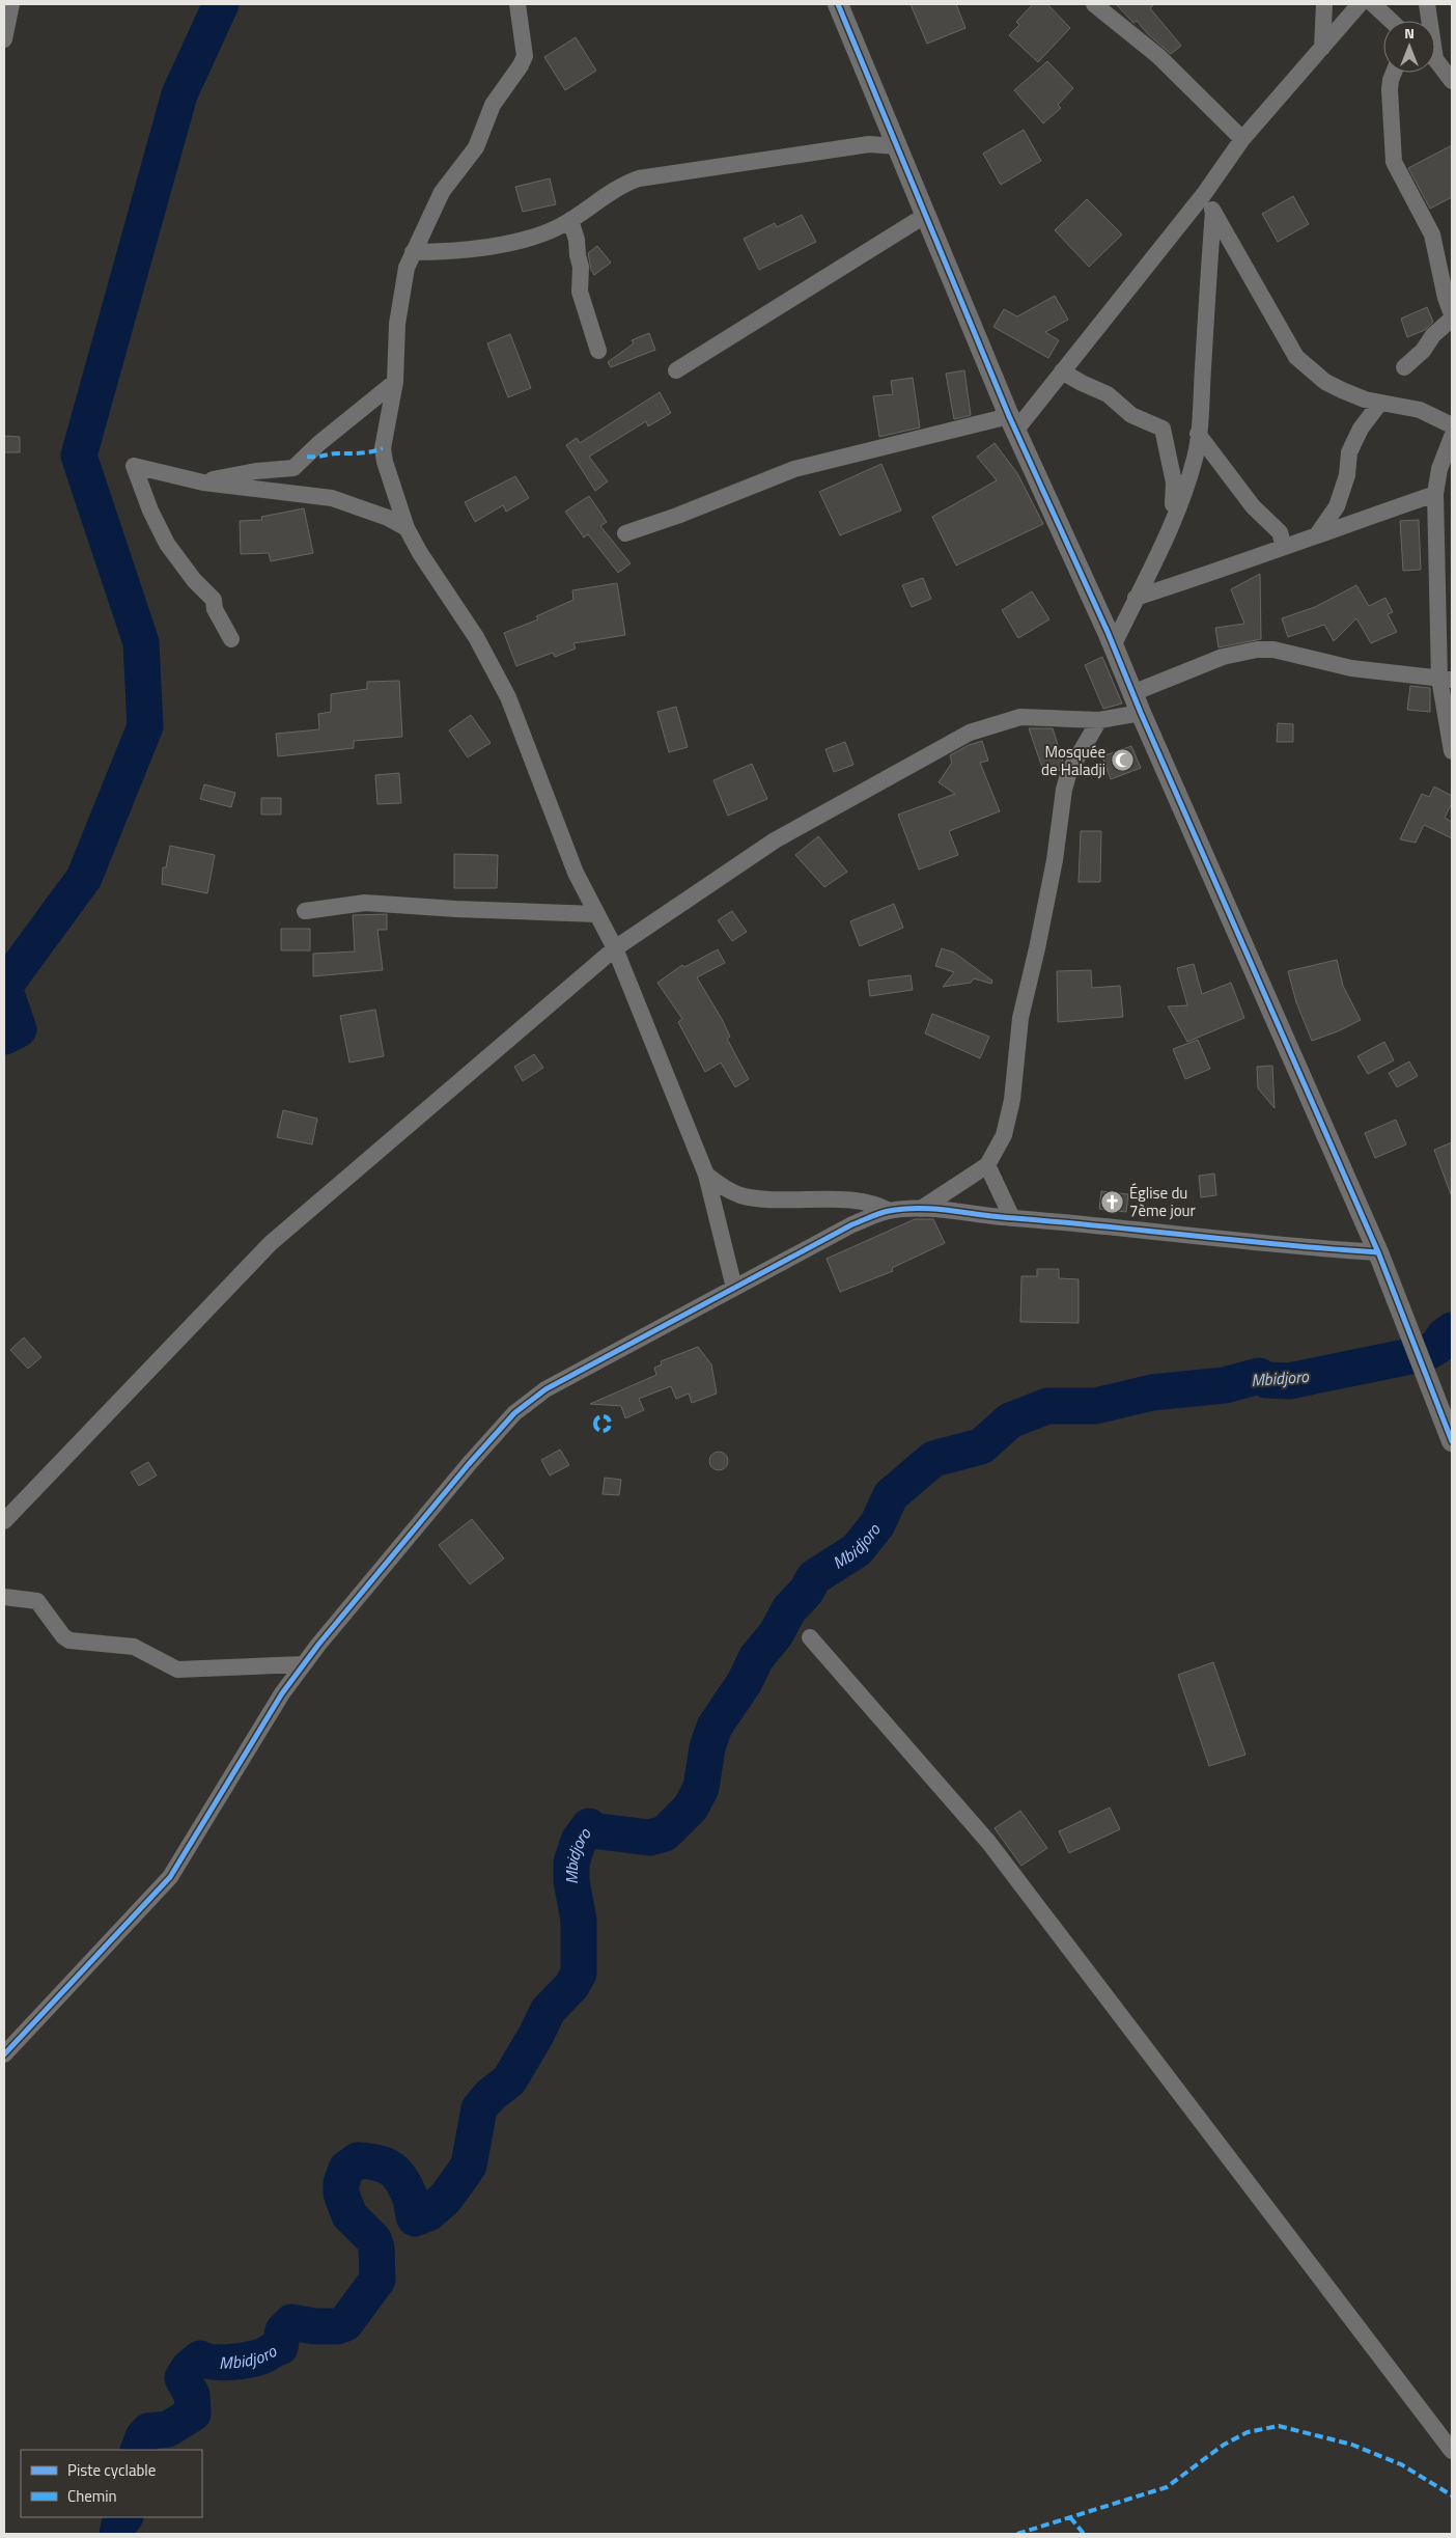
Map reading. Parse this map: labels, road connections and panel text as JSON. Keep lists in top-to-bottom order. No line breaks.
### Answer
{"water":["Mbidjoro"],"places":{"mosque":["Mosquée de Haladji"],"church":["Église du 7ème jour"]},"legend":["Piste cyclable","Chemin"],"north":"top"}
